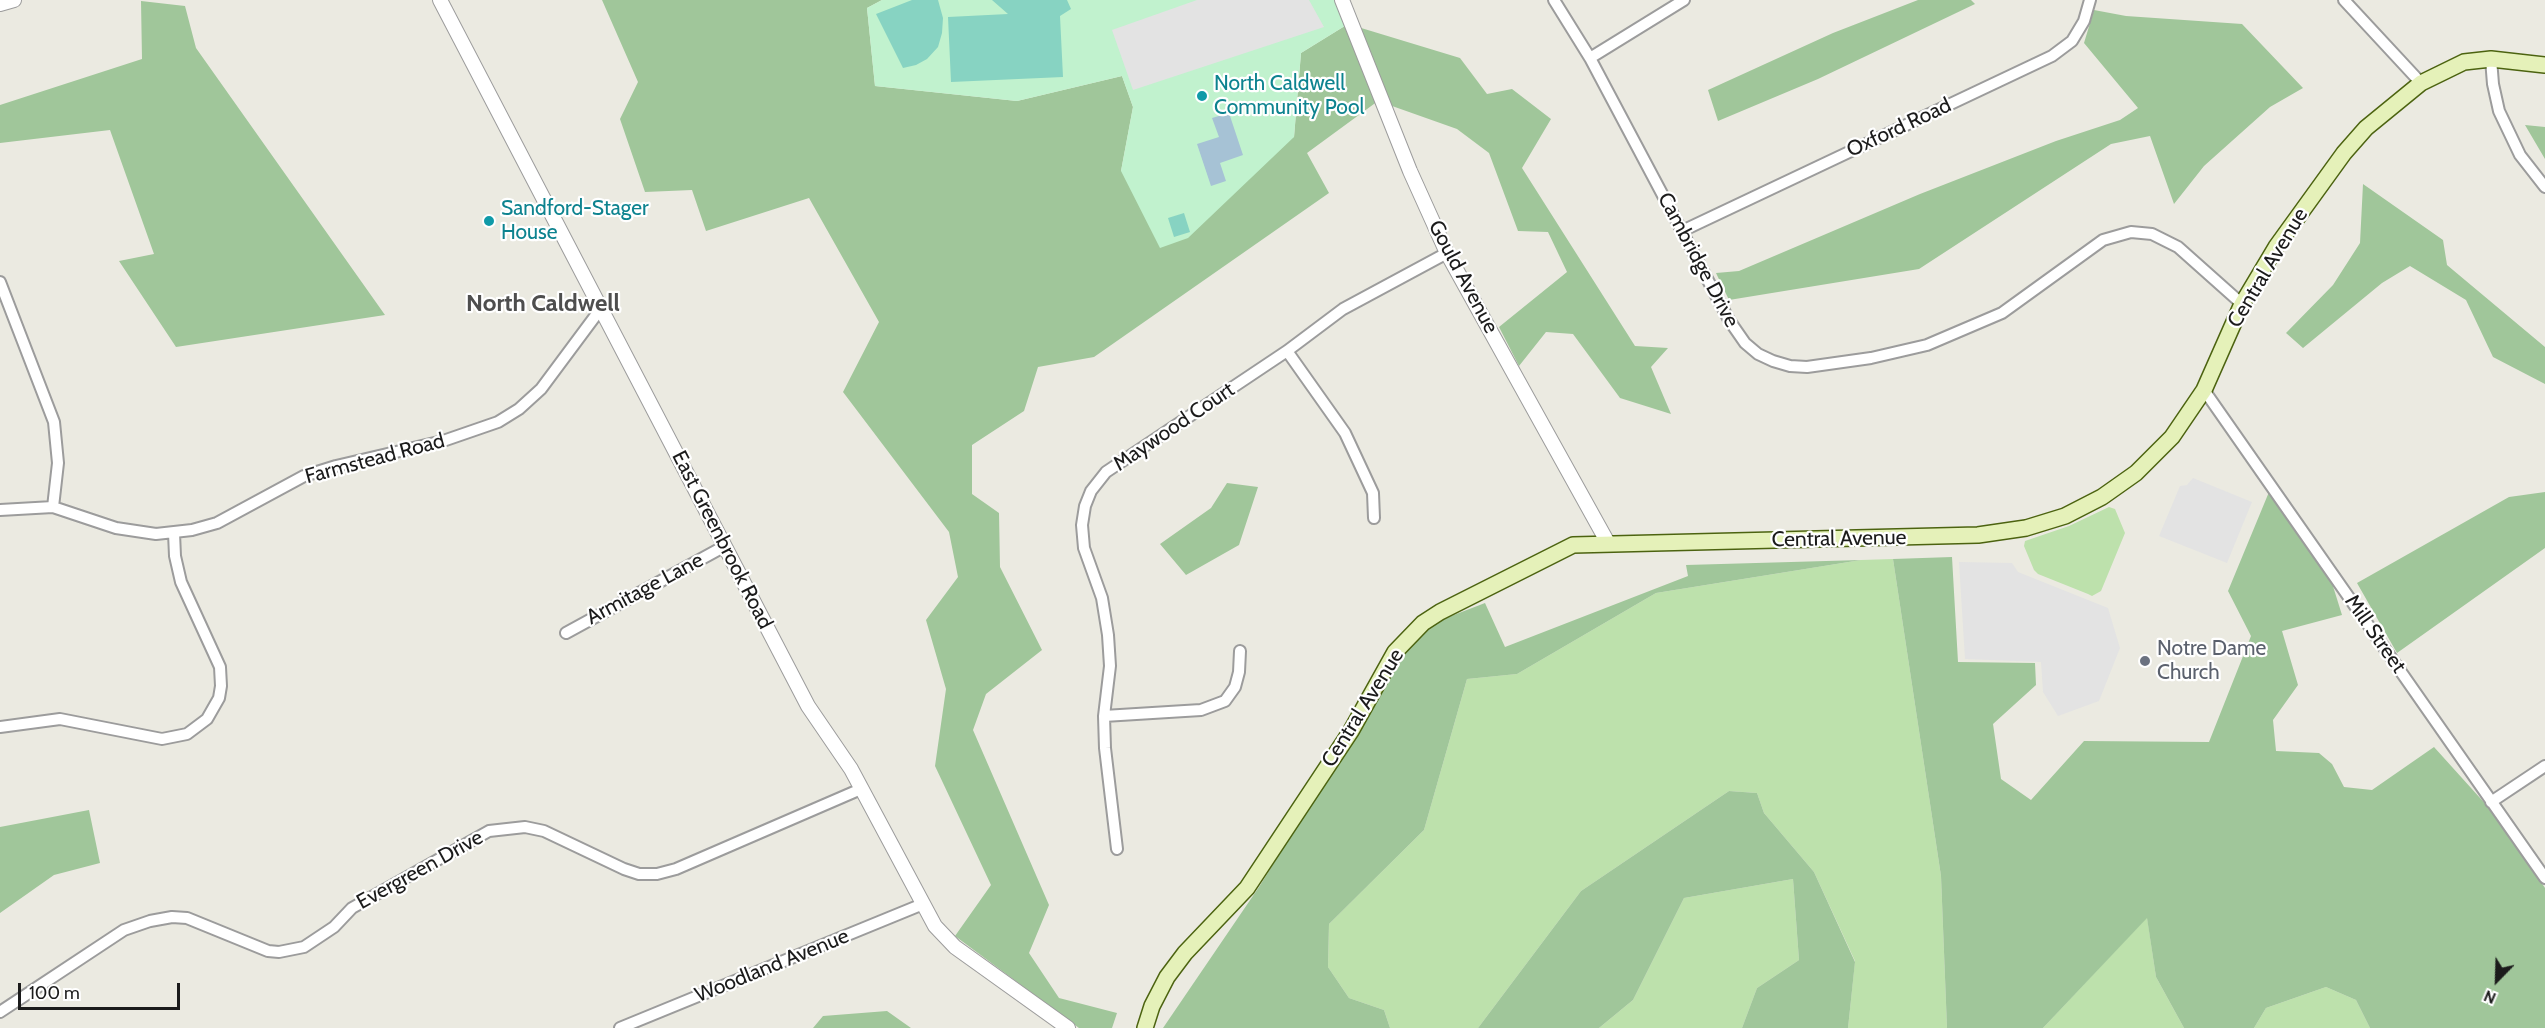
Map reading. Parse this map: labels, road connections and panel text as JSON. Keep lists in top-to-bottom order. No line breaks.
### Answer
{"streets":{"main road":["Central Avenue"],"street":["Oxford Road","Cambridge Drive","Gould Avenue","Maywood Court","Farmstead Road","East Greenbrook Road","Armitage Lane","Mill Street","Evergreen Drive","Woodland Avenue"]},"crossings":[["Oxford Road","Cambridge Drive"],["Cambridge Drive","Central Avenue"],["Central Avenue","Gould Avenue"],["Central Avenue","Mill Street"],["Gould Avenue","Maywood Court"],["Farmstead Road","East Greenbrook Road"],["East Greenbrook Road","Armitage Lane"],["East Greenbrook Road","Evergreen Drive"],["East Greenbrook Road","Woodland Avenue"]],"districts":["North Caldwell"],"places":["North Caldwell Community Pool","Sandford-Stager House","Notre Dame Church"],"scale_bar":"100 m","north":"bottom left"}
